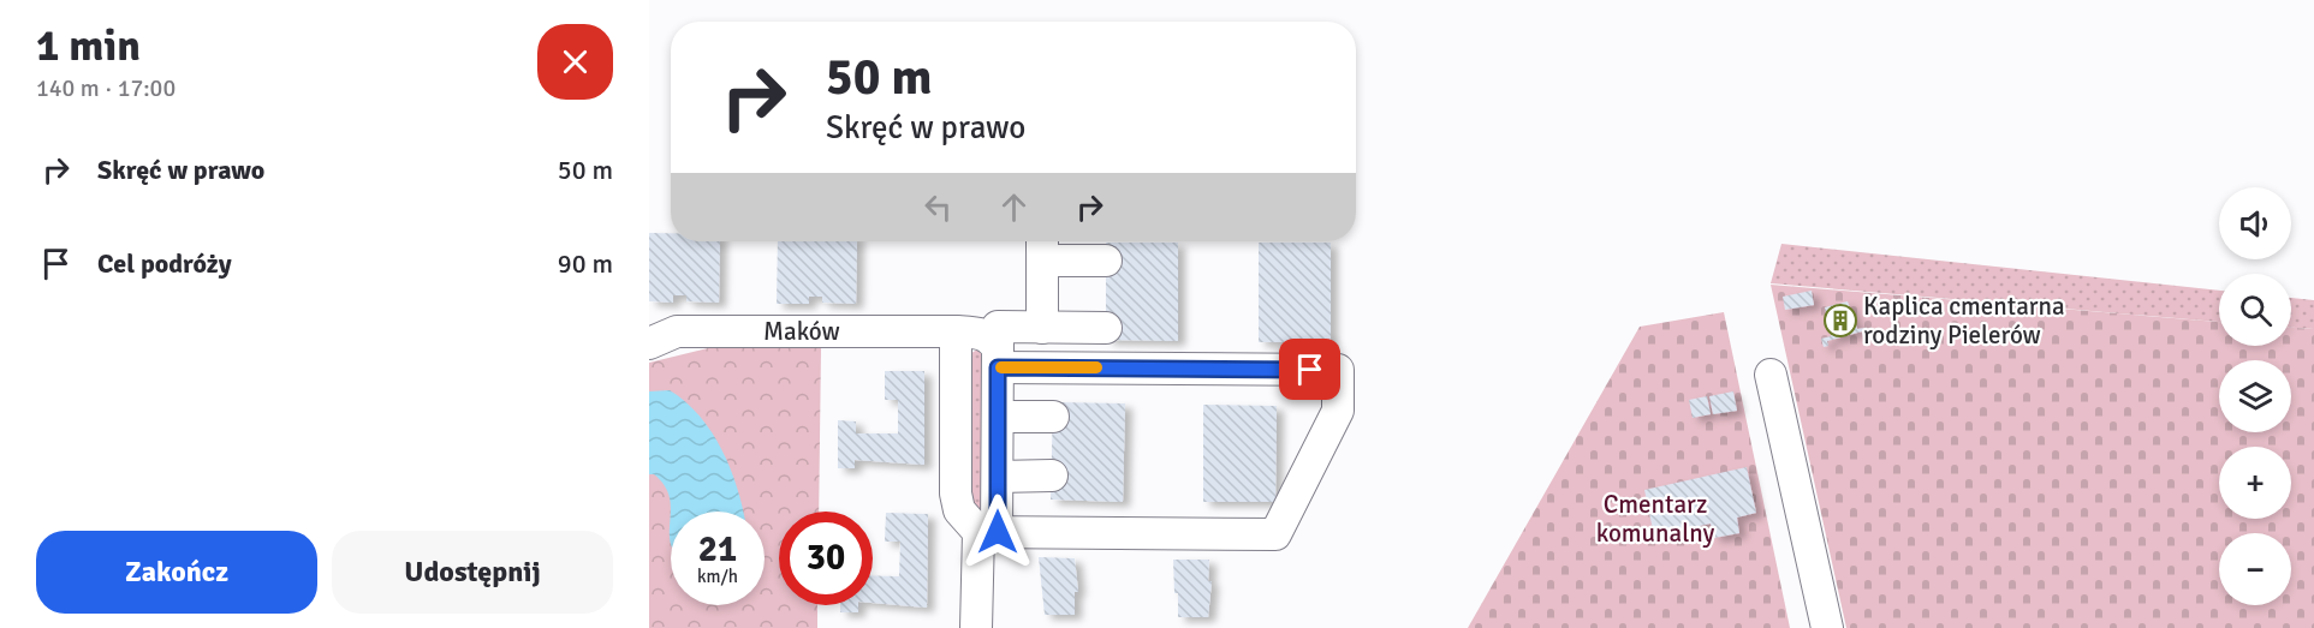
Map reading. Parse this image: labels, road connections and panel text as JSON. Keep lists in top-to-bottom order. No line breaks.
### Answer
{"streets":{"street":["Maków"]},"parks":["Cmentarz komunalny"],"places":{"building":["Kaplica cmentarna rodziny Pielerów"]},"page":{"heading":["1 min","140 m · 17:00"],"turn":["50 m","Skręć w prawo"],"list":[{"name":"Skręć w prawo","value":"50 m"},{"name":"Cel podróży","value":"90 m"}],"map_buttons":["+","−"],"speed":"21 km/h","limit":"30","buttons":["Zakończ","Udostępnij"]}}
